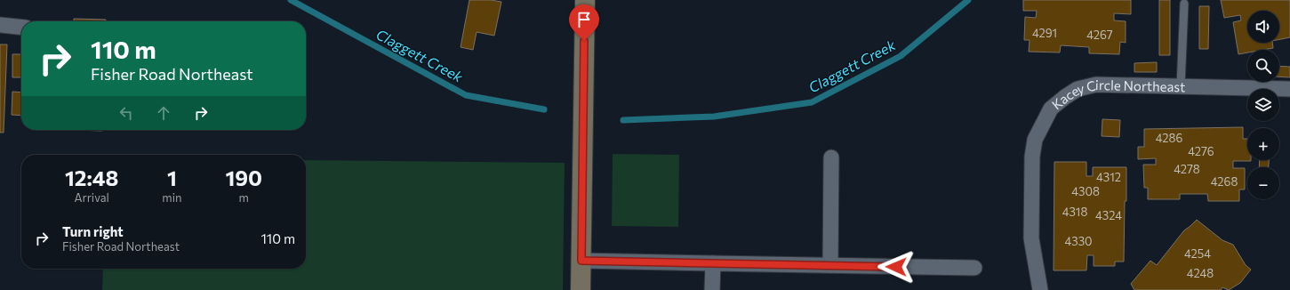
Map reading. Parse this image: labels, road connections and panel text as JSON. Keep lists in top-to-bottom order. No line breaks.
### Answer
{"streets":{"street":["Kacey Circle Northeast"]},"water":["Claggett Creek"],"house_numbers":["4291","4267","4286","4276","4278","4312","4268","4308","4318","4324","4330","4254","4248"],"page":{"map_buttons":["+","−"],"turn":["110 m","Fisher Road Northeast"],"eta":["12:48","Arrival","1","min","190","m"],"list":[{"name":"Turn right","note":"Fisher Road Northeast","value":"110 m"}]}}
